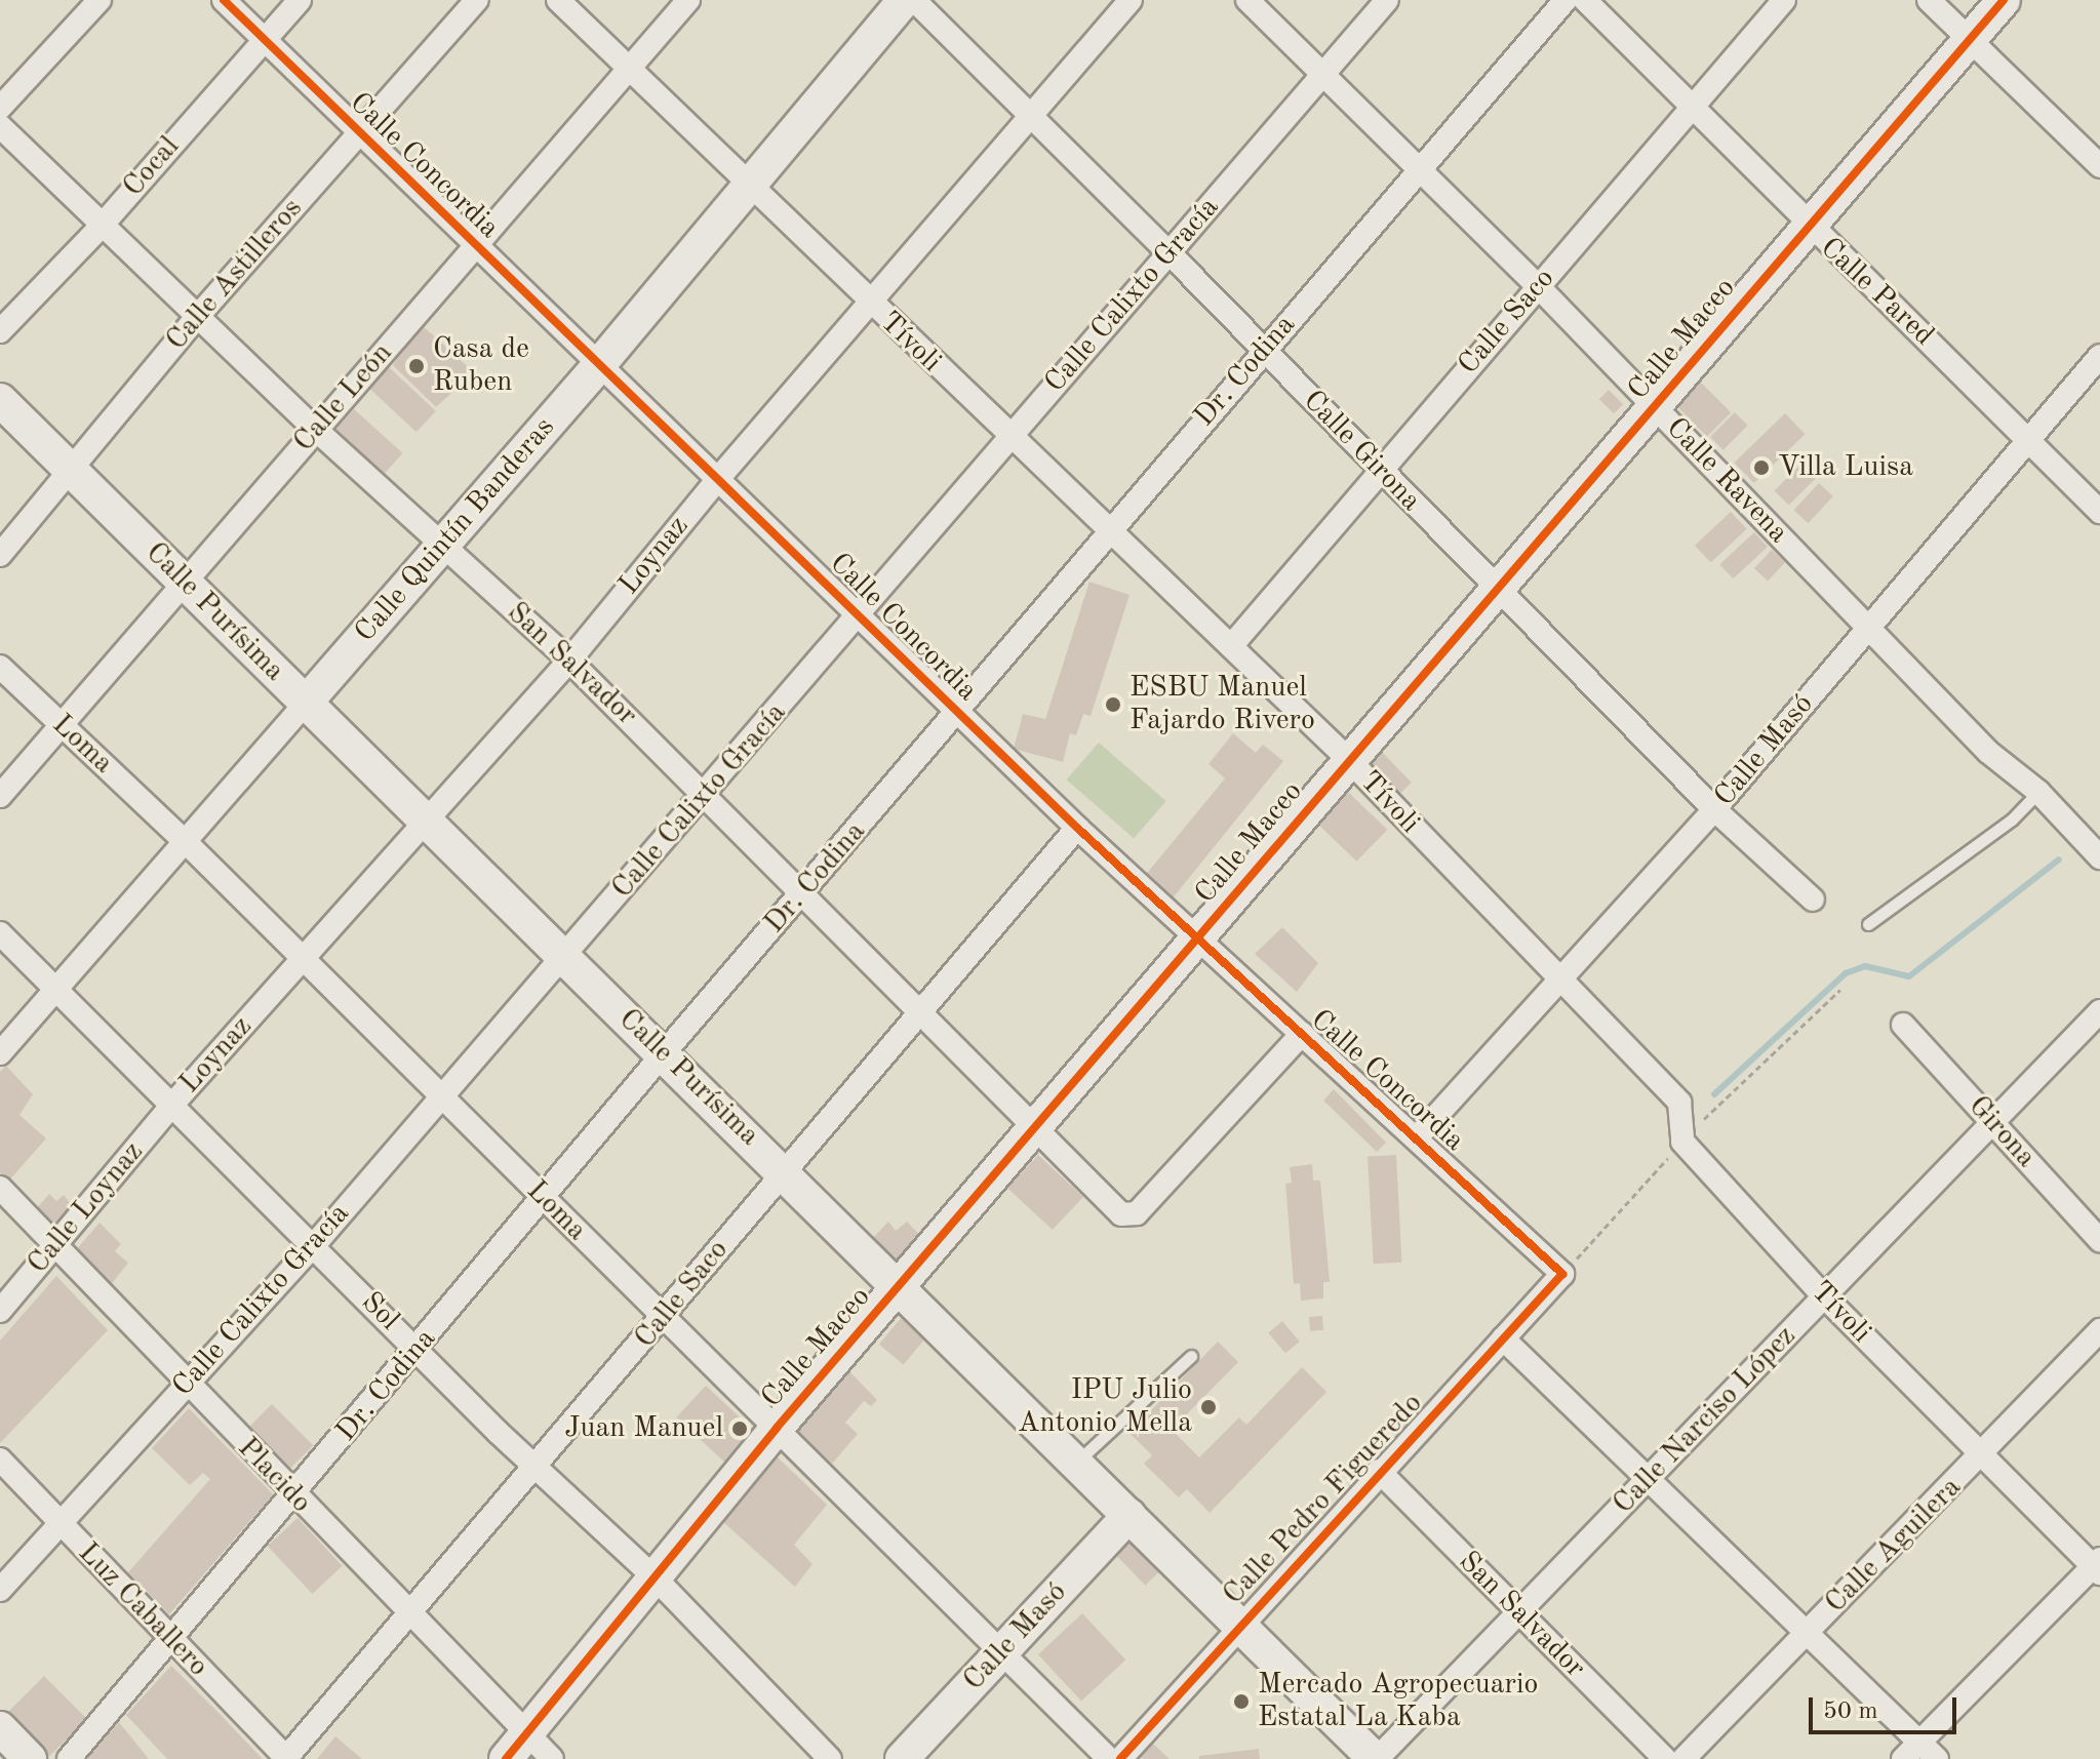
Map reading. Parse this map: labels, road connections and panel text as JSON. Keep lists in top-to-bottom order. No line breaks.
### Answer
{"streets":{"street":["Calle Concordia","Cocal","Calle Astilleros","Calle Pared","Calle Calixto Gracía","Calle Saco","Calle Maceo","Tívoli","Dr. Codina","Calle León","Calle Girona","Calle Ravena","Calle Quintín Banderas","Loynaz","Calle Purísima","San Salvador","Loma","Calle Masó","Girona","Calle Loynaz","Sol","Calle Narciso López","Placido","Calle Pedro Figueredo","Calle Aguilera","Luz Caballero"]},"crossings":[["Calle Concordia","Cocal"],["Calle Concordia","Calle Astilleros"],["Calle Concordia","Calle Calixto Gracía"],["Calle Concordia","Calle Saco"],["Calle Concordia","Calle Maceo"],["Calle Concordia","Dr. Codina"],["Calle Concordia","Calle León"],["Calle Concordia","Calle Quintín Banderas"],["Calle Concordia","Loynaz"],["Calle Concordia","San Salvador"],["Calle Concordia","Calle Masó"],["Calle Concordia","Calle Pedro Figueredo"],["Cocal","San Salvador"],["Calle Astilleros","Calle Purísima"],["Calle Astilleros","San Salvador"],["Calle Pared","Calle Saco"],["Calle Pared","Calle Maceo"],["Calle Pared","Calle Masó"],["Calle Calixto Gracía","Tívoli"],["Calle Calixto Gracía","Calle Girona"],["Calle Calixto Gracía","Calle Ravena"],["Calle Calixto Gracía","Calle Purísima"],["Calle Calixto Gracía","San Salvador"],["Calle Calixto Gracía","Loma"],["Calle Calixto Gracía","Sol"],["Calle Calixto Gracía","Placido"],["Calle Calixto Gracía","Luz Caballero"],["Calle Saco","Tívoli"],["Calle Saco","Calle Girona"],["Calle Saco","Calle Ravena"],["Calle Saco","Calle Purísima"],["Calle Saco","San Salvador"],["Calle Saco","Loma"],["Calle Saco","Sol"],["Calle Saco","Placido"],["Calle Saco","Luz Caballero"],["Calle Maceo","Tívoli"],["Calle Maceo","Calle Girona"],["Calle Maceo","Calle Ravena"],["Calle Maceo","Calle Purísima"],["Calle Maceo","San Salvador"],["Calle Maceo","Loma"],["Calle Maceo","Sol"],["Calle Maceo","Placido"],["Tívoli","Dr. Codina"],["Tívoli","Calle León"],["Tívoli","Calle Quintín Banderas"],["Tívoli","Loynaz"],["Tívoli","Calle Masó"],["Tívoli","Calle Narciso López"],["Tívoli","Calle Aguilera"],["Dr. Codina","Calle Girona"],["Dr. Codina","Calle Ravena"],["Dr. Codina","Calle Purísima"],["Dr. Codina","San Salvador"],["Dr. Codina","Loma"],["Dr. Codina","Sol"],["Dr. Codina","Placido"],["Dr. Codina","Luz Caballero"],["Calle León","Calle Purísima"],["Calle León","San Salvador"],["Calle León","Loma"],["Calle Girona","Loynaz"],["Calle Girona","Calle Masó"],["Calle Ravena","Calle Masó"],["Calle Quintín Banderas","Calle Purísima"],["Calle Quintín Banderas","San Salvador"],["Calle Quintín Banderas","Loma"],["Calle Quintín Banderas","Sol"],["Loynaz","Calle Purísima"],["Loynaz","San Salvador"],["Loynaz","Loma"],["Loynaz","Calle Loynaz"],["Loynaz","Sol"],["Calle Purísima","Calle Masó"],["Calle Purísima","Calle Narciso López"],["Calle Purísima","Calle Pedro Figueredo"],["San Salvador","Calle Narciso López"],["San Salvador","Calle Pedro Figueredo"],["Loma","Calle Masó"],["Girona","Calle Narciso López"],["Calle Loynaz","Sol"],["Calle Loynaz","Placido"]],"places":["Casa de Ruben","Villa Luisa","ESBU Manuel Fajardo Rivero","IPU Julio Antonio Mella","Juan Manuel","Mercado Agropecuario Estatal La Kaba"],"scale_bar":"50 m"}
